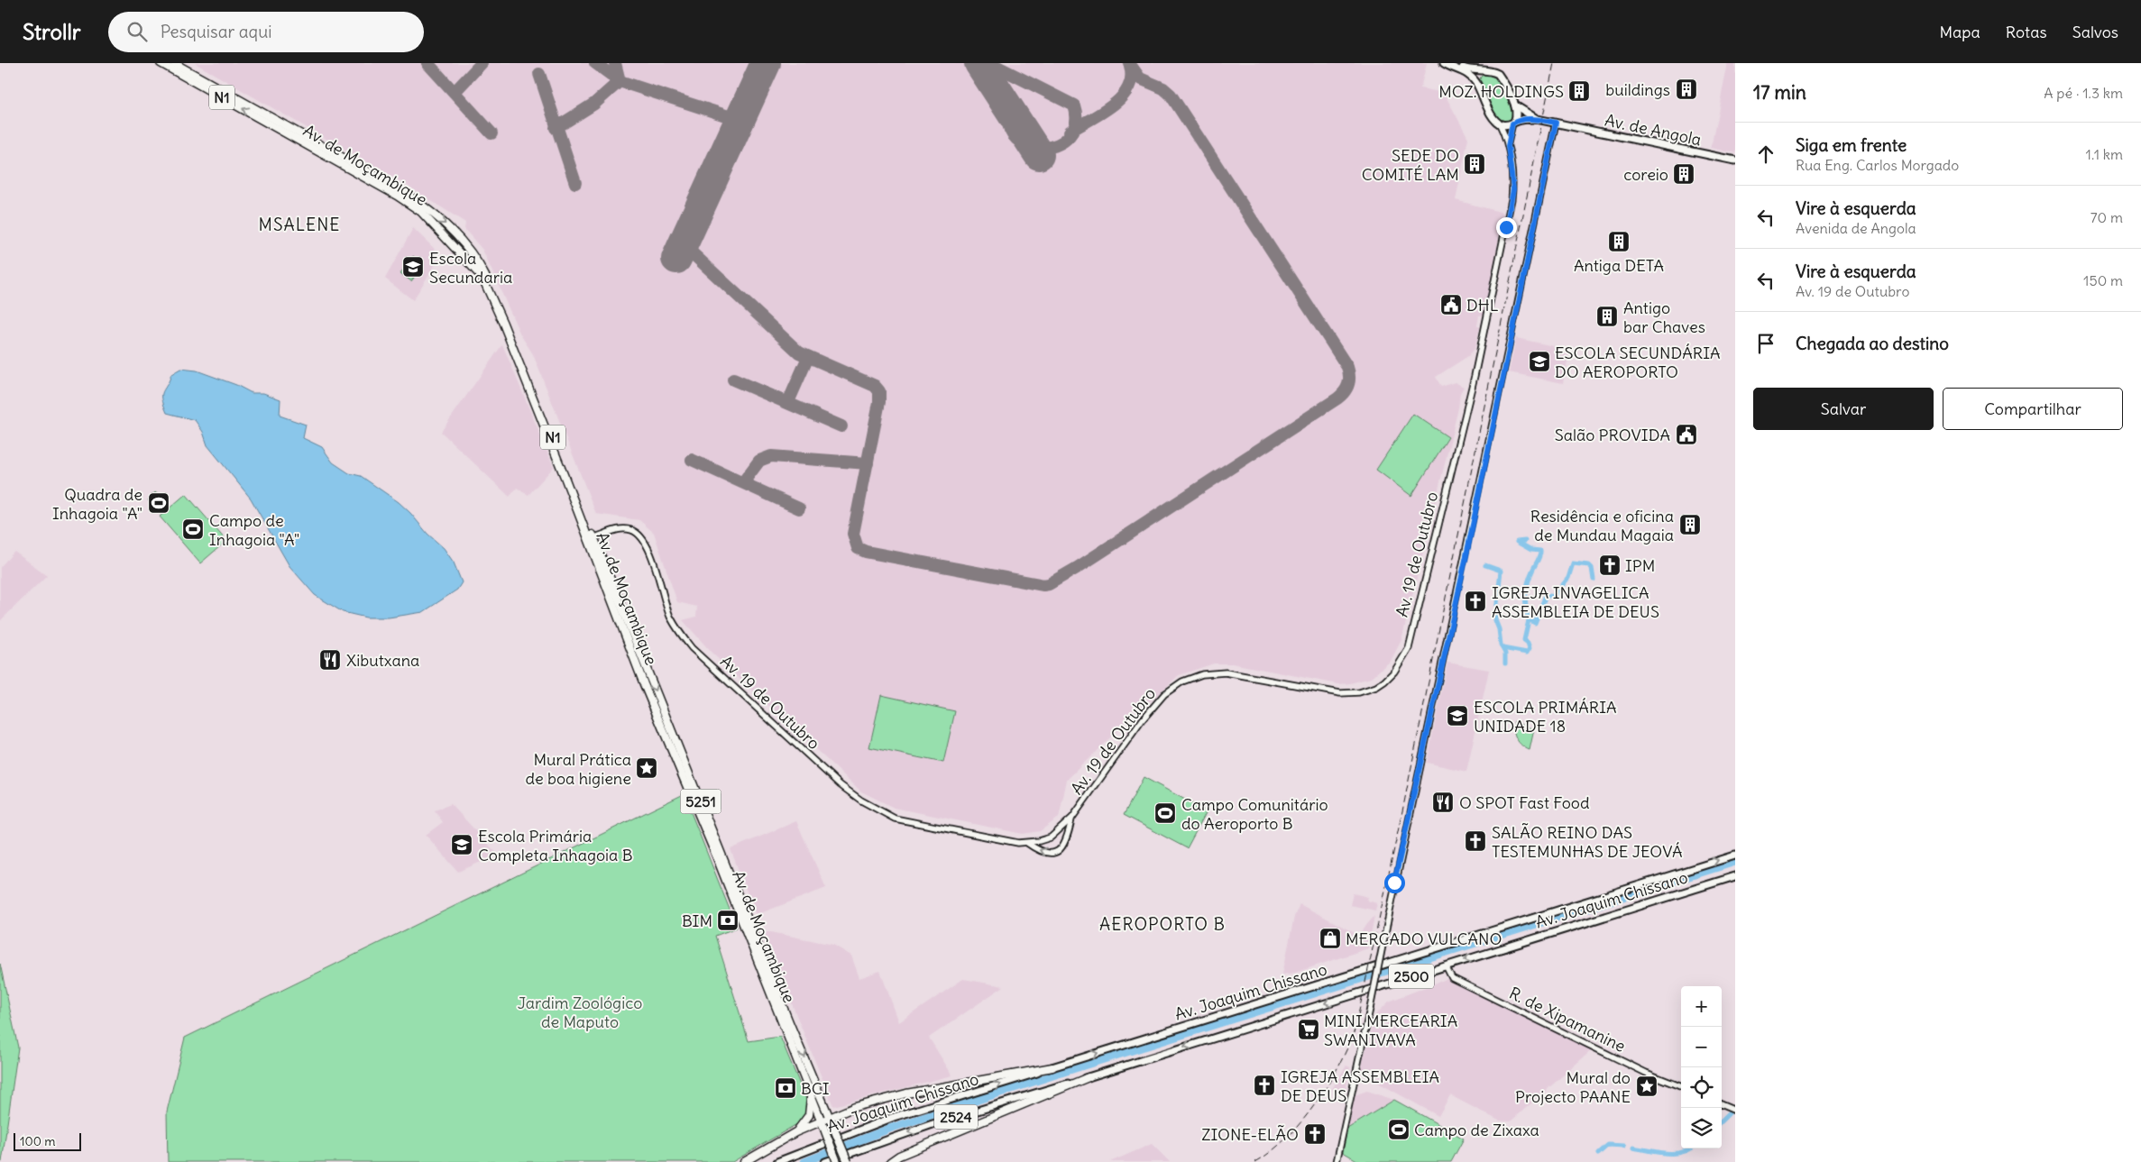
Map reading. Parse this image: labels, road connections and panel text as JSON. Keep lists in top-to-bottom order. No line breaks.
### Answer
{"streets":{"highway":["N1","Av. de Moçambique","5251"],"main road":["Av. de Angola","Av. Joaquim Chissano","2500","2524"],"street":["Av. 19 de Outubro","R. de Xipamanine"]},"crossings":[["N1","Av. de Moçambique"],["Av. de Moçambique","Av. 19 de Outubro"],["Av. Joaquim Chissano","R. de Xipamanine"]],"districts":["MSALENE","AEROPORTO B"],"parks":["Jardim Zoológico de Maputo"],"places":{"building":["buildings","MOZ. HOLDINGS","SEDE DO COMITÉ LAM","coreio","Antiga DETA","Antigo bar Chaves","Residência e oficina de Mundau Magaia"],"school or university":["Escola Secundaria","ESCOLA SECUNDÁRIA DO AEROPORTO","ESCOLA PRIMÁRIA UNIDADE 18","Escola Primária Completa Inhagoia B"],"public building":["DHL","Salão PROVIDA"],"sports":["Quadra de Inhagoia \"A\"","Campo de Inhagoia \"A\"","Campo Comunitário do Aeroporto B","Campo de Zixaxa"],"church":["IPM","IGREJA INVAGELICA ASSEMBLEIA DE DEUS","SALÃO REINO DAS TESTEMUNHAS DE JEOVÁ","IGREJA ASSEMBLEIA DE DEUS","ZIONE-ELÃO"],"restaurant":["Xibutxana","O SPOT Fast Food"],"place":["Mural Prática de boa higiene","Mural do Projecto PAANE"],"bank":["BIM","BCI"],"shop":["MERCADO VULCANO"],"supermarket":["MINI MERCEARIA SWANIVAVA"]},"scale_bar":"100 m","page":{"header":"Strollr","search":"Pesquisar aqui","nav":["Mapa","Rotas","Salvos"],"heading":["17 min","A pé · 1.3 km"],"list":[["Siga em frente","Rua Eng. Carlos Morgado","1.1 km"],["Vire à esquerda","Avenida de Angola","70 m"],["Vire à esquerda","Av. 19 de Outubro","150 m"],"Chegada ao destino"],"buttons":["Salvar","Compartilhar"],"map_buttons":["+","−"],"scale":"100 m"}}
